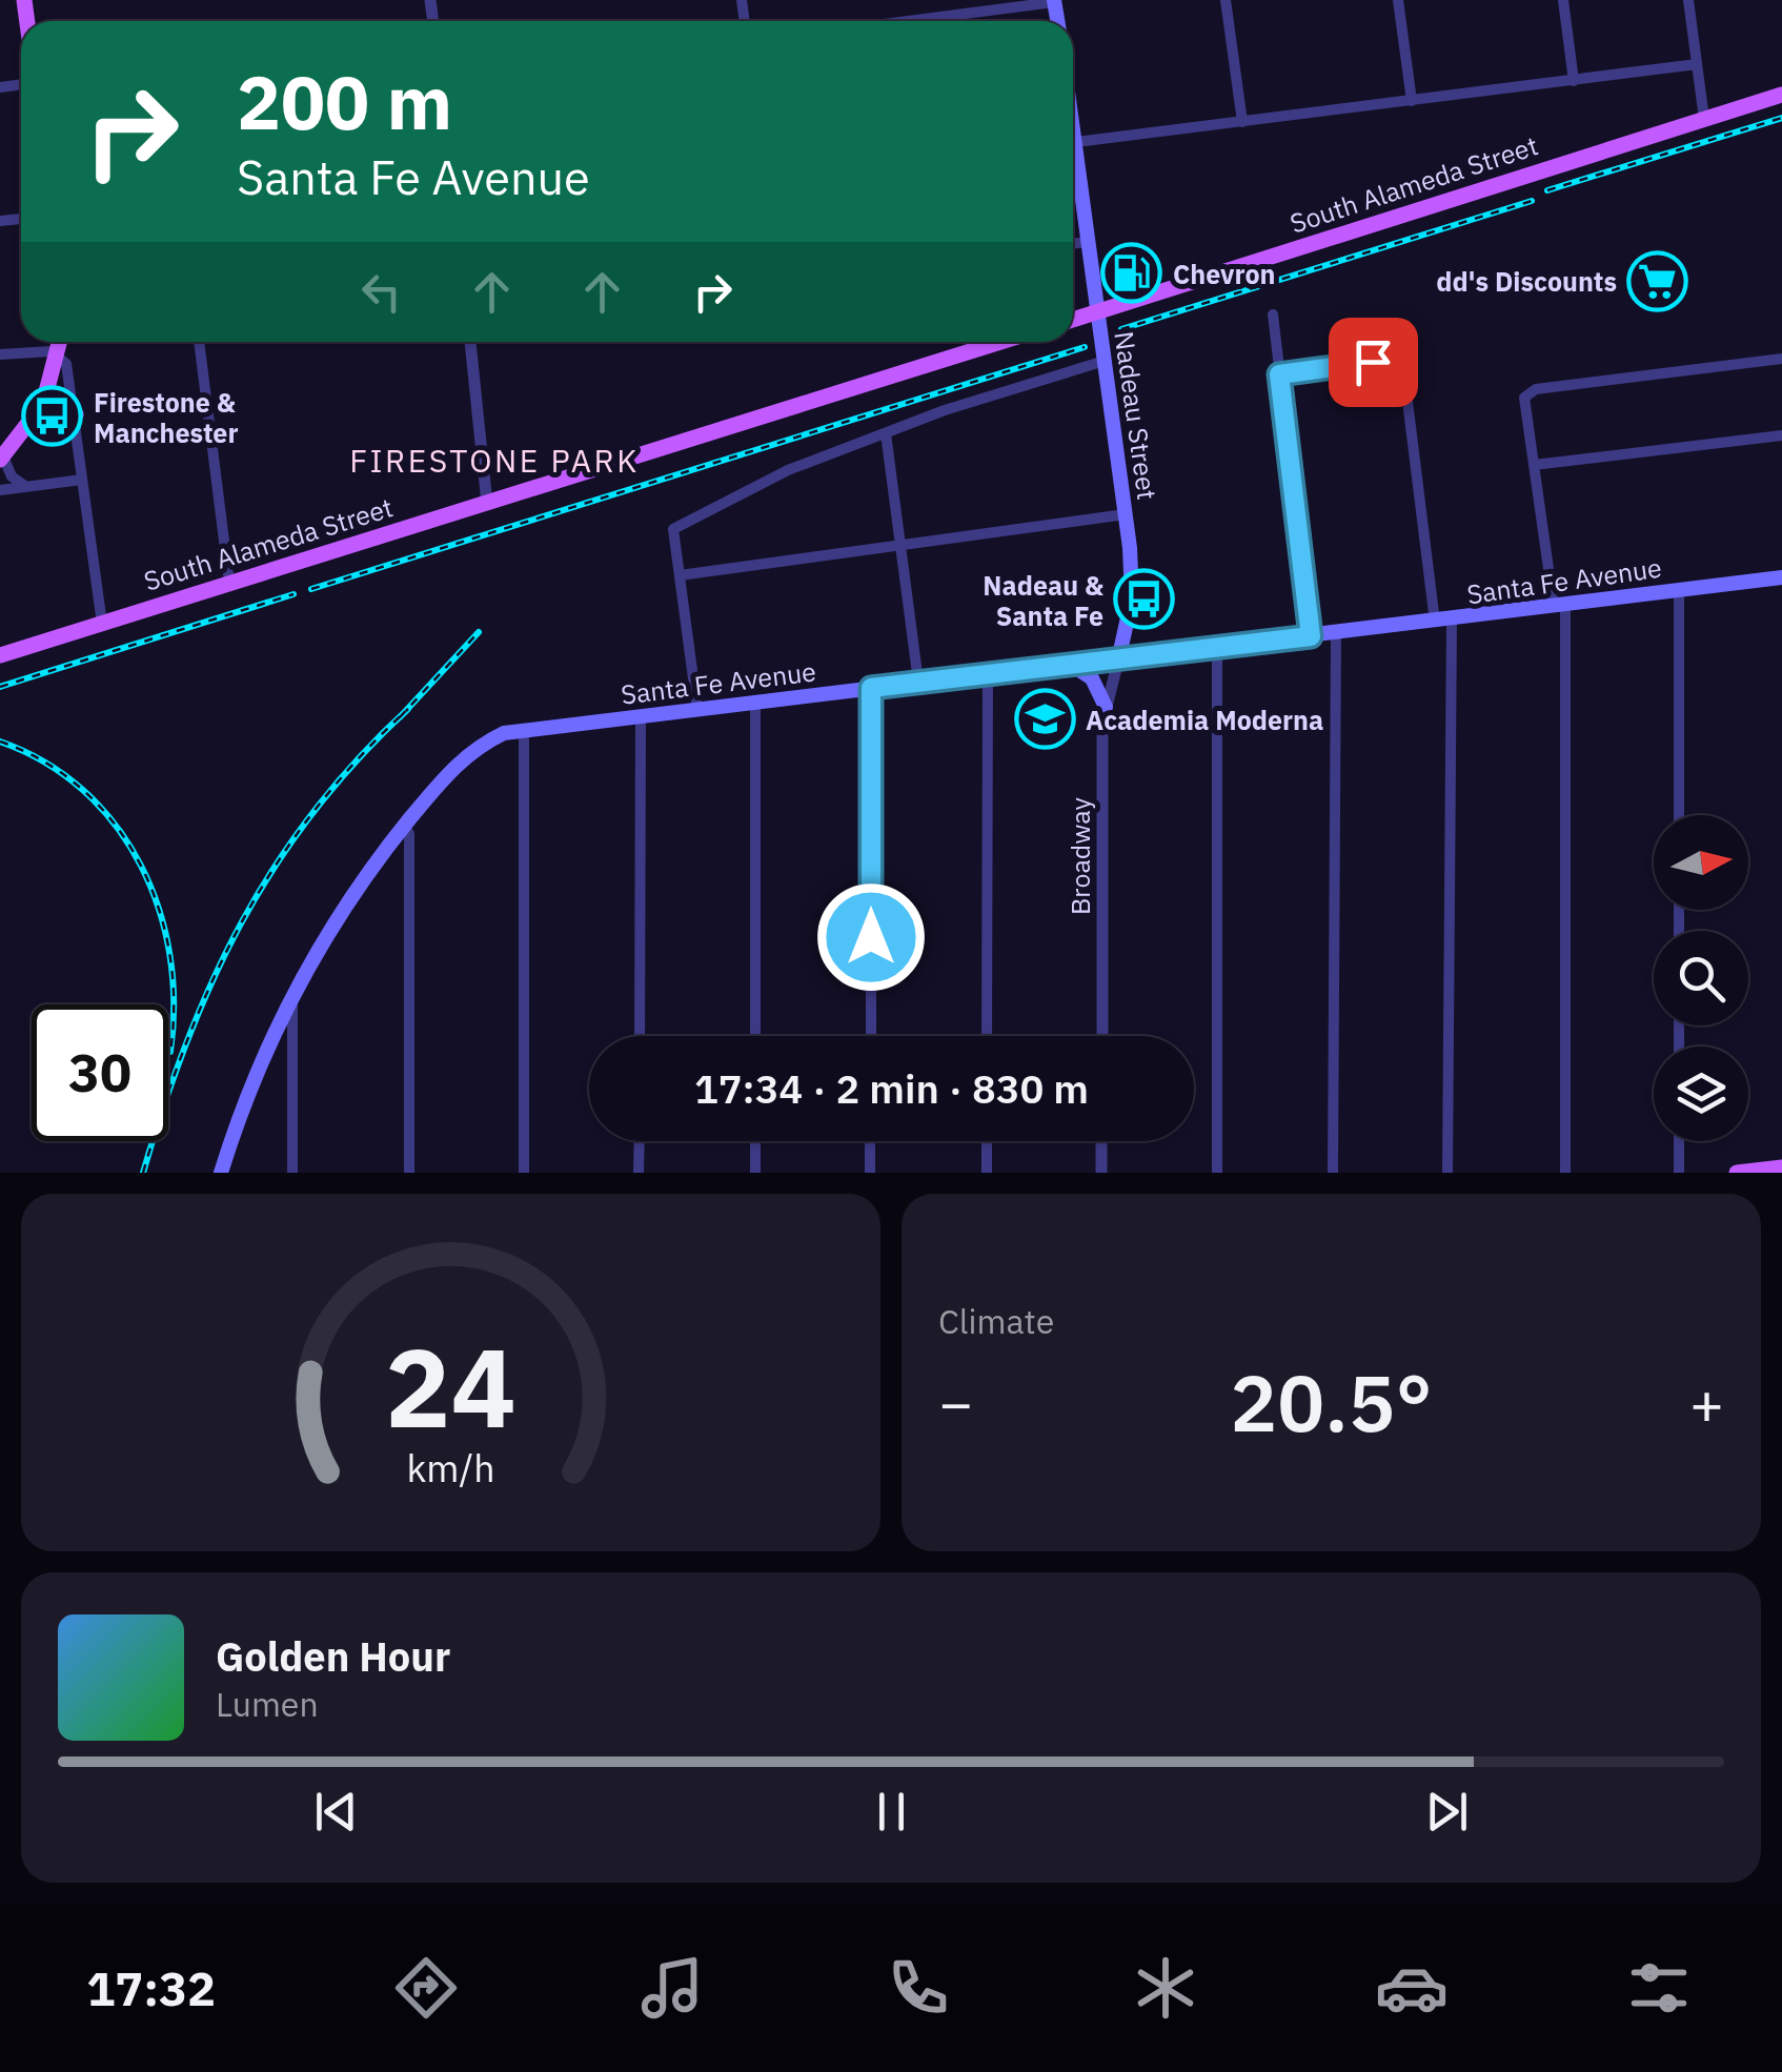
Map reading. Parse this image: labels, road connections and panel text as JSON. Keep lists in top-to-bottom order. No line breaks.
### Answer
{"streets":{"main road":["South Alameda Street","Nadeau Street","Santa Fe Avenue"],"street":["Broadway"]},"crossings":[["South Alameda Street","Nadeau Street"],["Nadeau Street","Santa Fe Avenue"],["Nadeau Street","Broadway"],["Santa Fe Avenue","Broadway"]],"districts":["FIRESTONE PARK"],"places":{"fuel station":["Chevron"],"supermarket":["dd's Discounts"],"bus stop":["Firestone & Manchester","Nadeau & Santa Fe"],"school or university":["Academia Moderna"]},"north":"right","page":{"turn":["200 m","Santa Fe Avenue"],"limit":"30","trip":"17:34 · 2 min · 830 m","tile":"Climate","heat":["−","20.5°","+"],"song":["Golden Hour","Lumen"],"tabs":"17:32","gauge":["24","km/h"]}}
